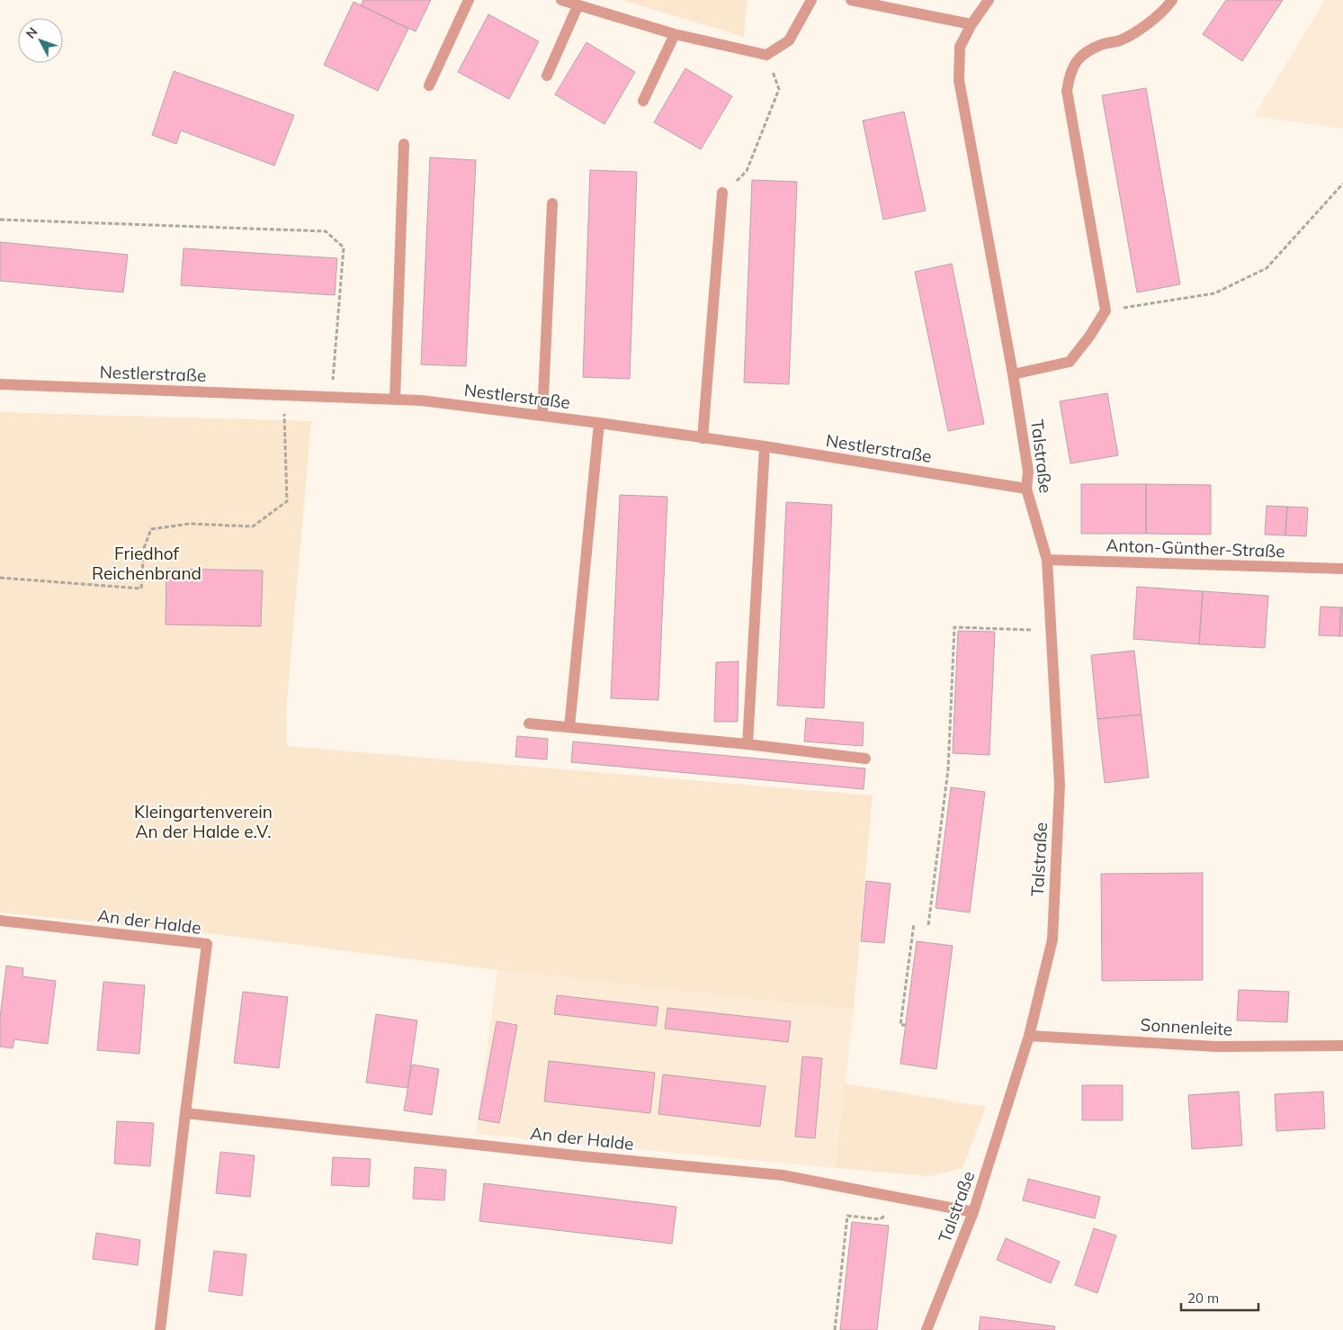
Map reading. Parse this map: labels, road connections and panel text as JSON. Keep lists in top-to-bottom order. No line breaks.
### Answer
{"streets":{"street":["Nestlerstraße","Talstraße","Anton-Günther-Straße","An der Halde","Sonnenleite"]},"crossings":[["Nestlerstraße","Talstraße"],["Talstraße","Anton-Günther-Straße"],["Talstraße","An der Halde"],["Talstraße","Sonnenleite"]],"parks":["Friedhof Reichenbrand","Kleingartenverein An der Halde e.V."],"scale_bar":"20 m","north":"top left"}
